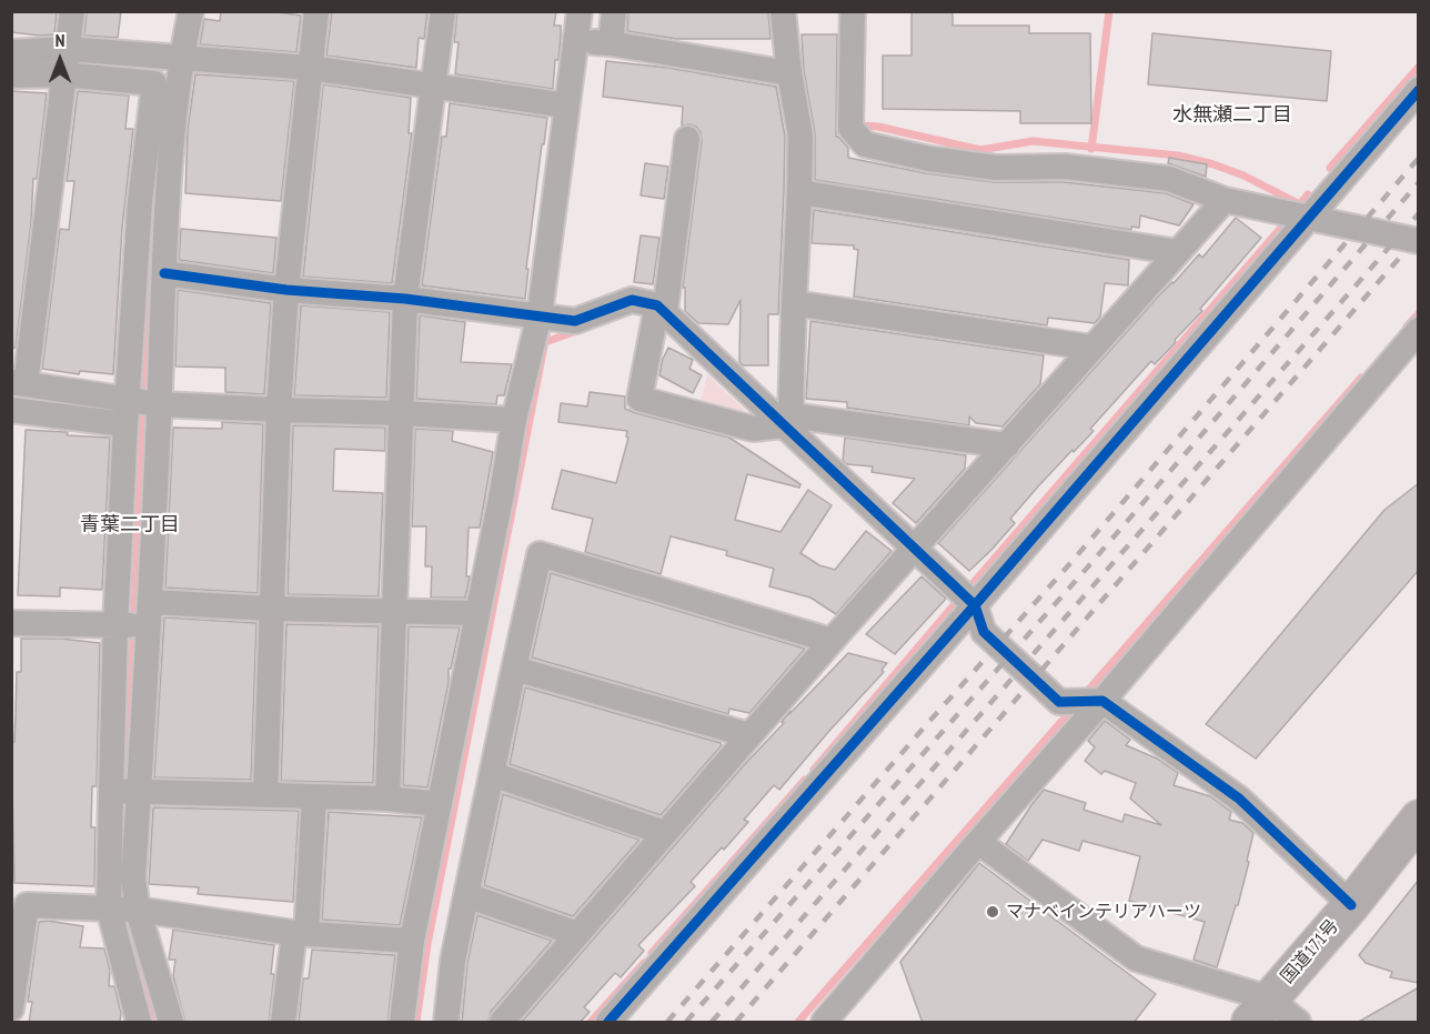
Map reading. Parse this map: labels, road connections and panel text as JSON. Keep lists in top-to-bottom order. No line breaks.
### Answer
{"streets":{"highway":["国道171号"]},"districts":["水無瀬二丁目","青葉二丁目"],"places":["マナベインテリアハーツ"],"north":"top"}
